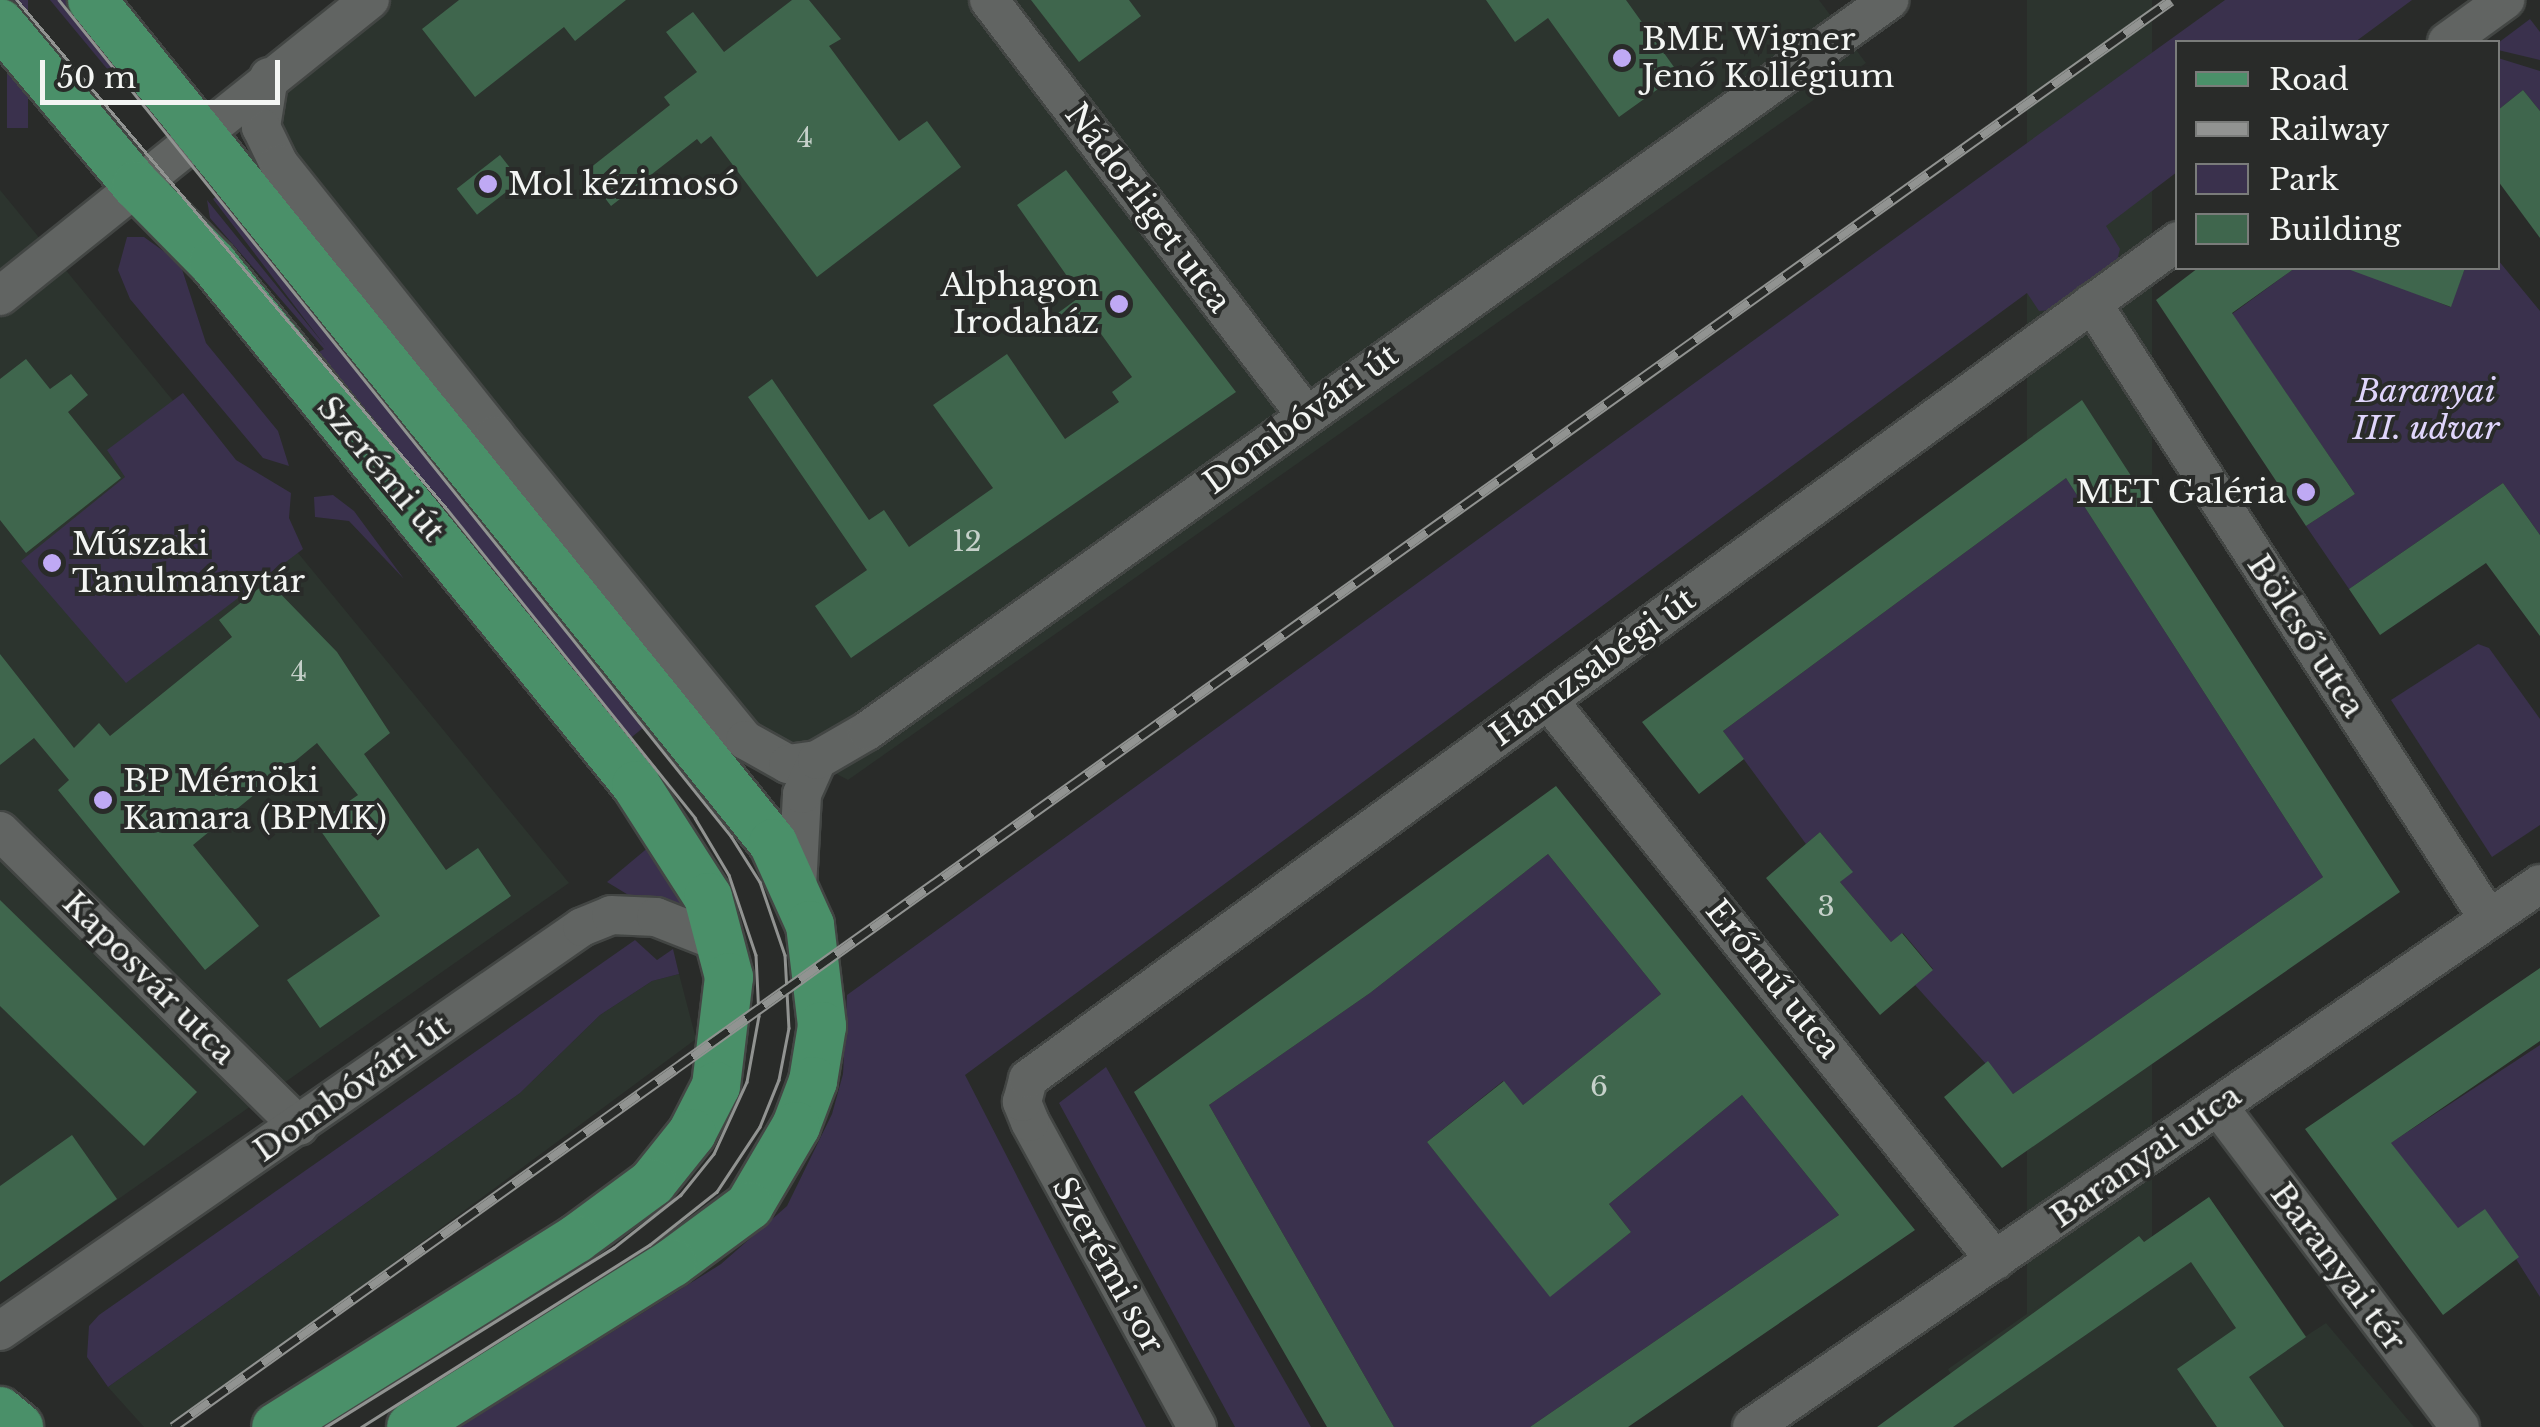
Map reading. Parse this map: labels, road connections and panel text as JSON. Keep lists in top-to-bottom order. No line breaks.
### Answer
{"streets":{"main road":["Szerémi út"],"street":["Nádorliget utca","Dombóvári út","Bölcső utca","Hamzsabégi út","Kaposvár utca","Erőmű utca","Baranyai utca","Szerémi sor","Baranyai tér"]},"crossings":[["Nádorliget utca","Dombóvári út"],["Dombóvári út","Szerémi út"],["Dombóvári út","Kaposvár utca"],["Bölcső utca","Hamzsabégi út"],["Bölcső utca","Baranyai utca"],["Hamzsabégi út","Erőmű utca"],["Hamzsabégi út","Szerémi sor"],["Erőmű utca","Baranyai utca"],["Baranyai utca","Baranyai tér"]],"parks":["Baranyai III. udvar"],"places":["BME Wigner Jenő Kollégium","Mol kézimosó","Alphagon Irodaház","MET Galéria","Műszaki Tanulmánytár","BP Mérnöki Kamara (BPMK)"],"house_numbers":["4","12","4","3","6"],"legend":["Road","Railway","Park","Building"],"scale_bar":"50 m"}
